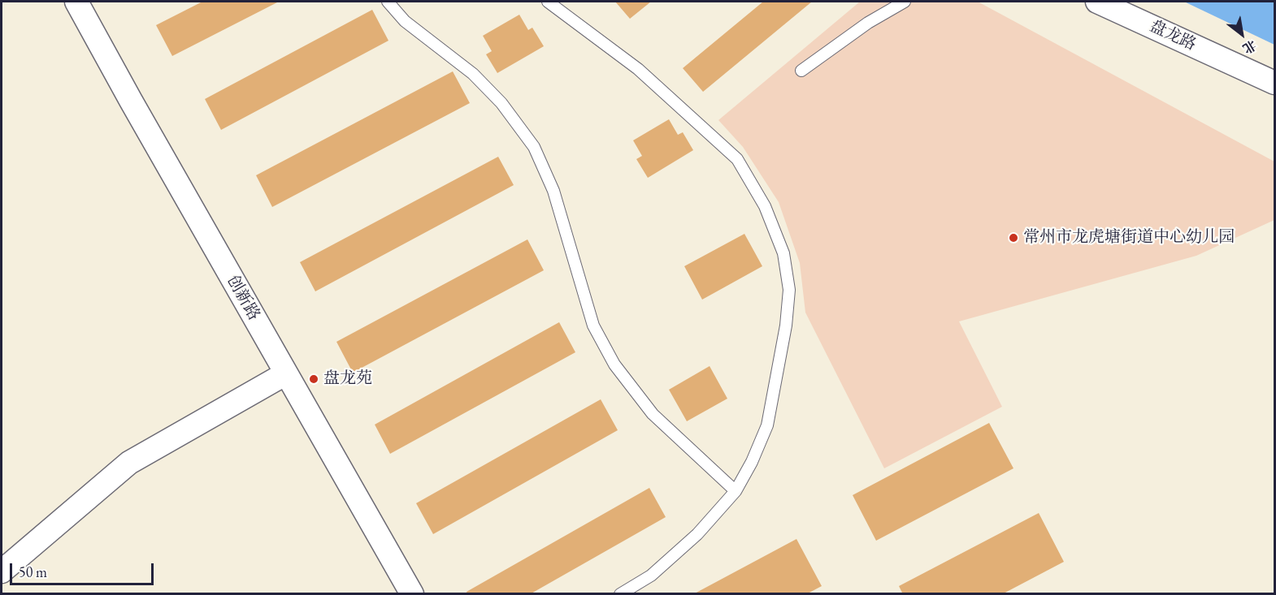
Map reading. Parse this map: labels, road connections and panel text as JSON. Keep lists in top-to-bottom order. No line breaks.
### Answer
{"streets":{"street":["盘龙路","创新路"]},"places":["常州市龙虎塘街道中心幼儿园","盘龙苑"],"scale_bar":"50 m","north":"bottom right"}
